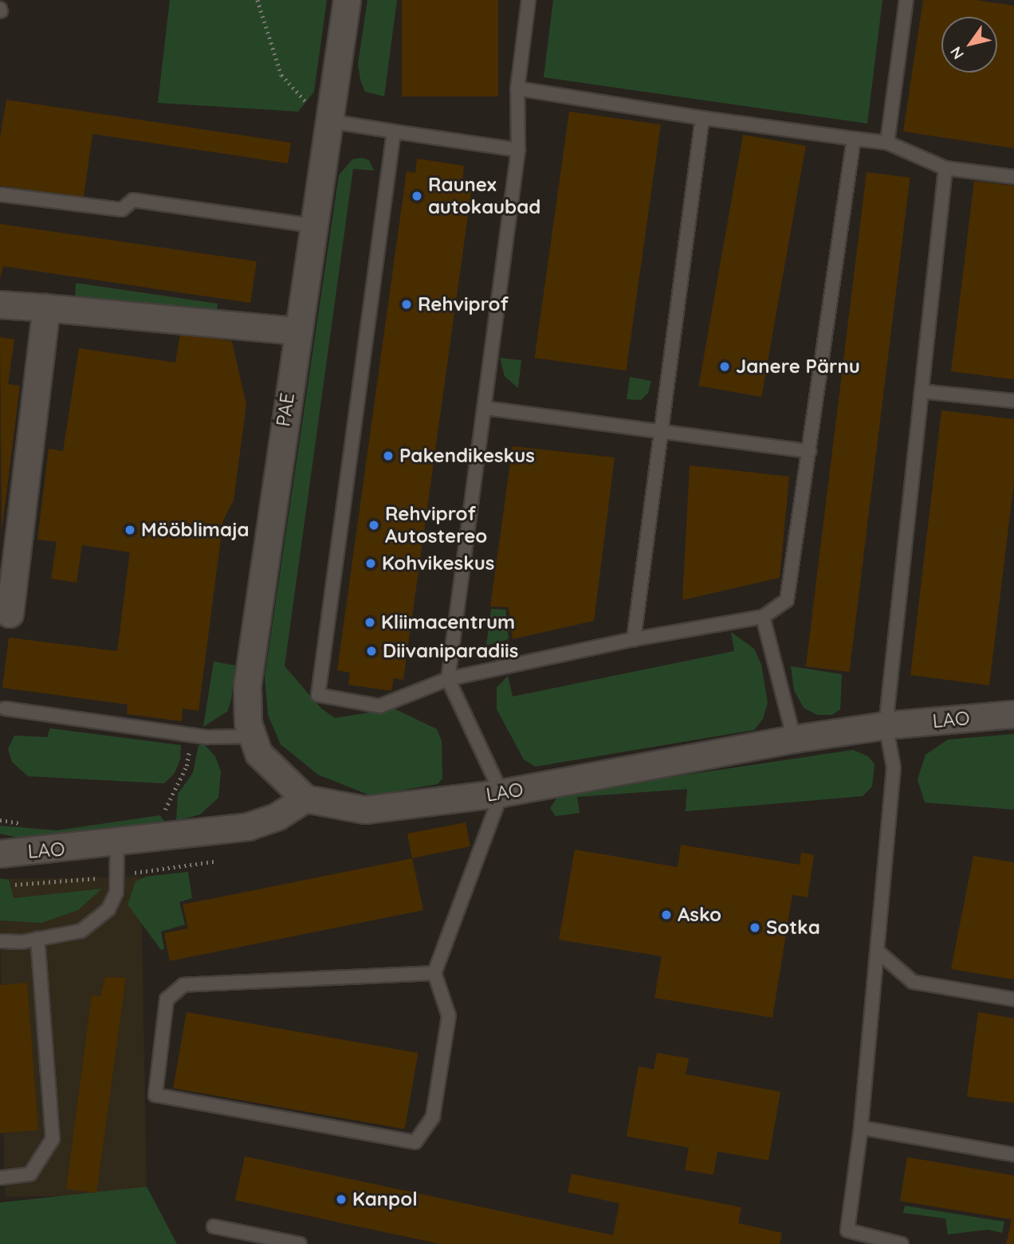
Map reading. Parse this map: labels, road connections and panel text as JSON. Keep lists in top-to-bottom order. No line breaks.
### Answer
{"streets":{"street":["PAE","LAO"]},"crossings":[["PAE","LAO"]],"places":["Raunex autokaubad","Rehviprof","Janere Pärnu","Pakendikeskus","Rehviprof Autostereo","Mööblimaja","Kohvikeskus","Kliimacentrum","Diivaniparadiis","Asko","Sotka","Kanpol"],"north":"bottom left"}
